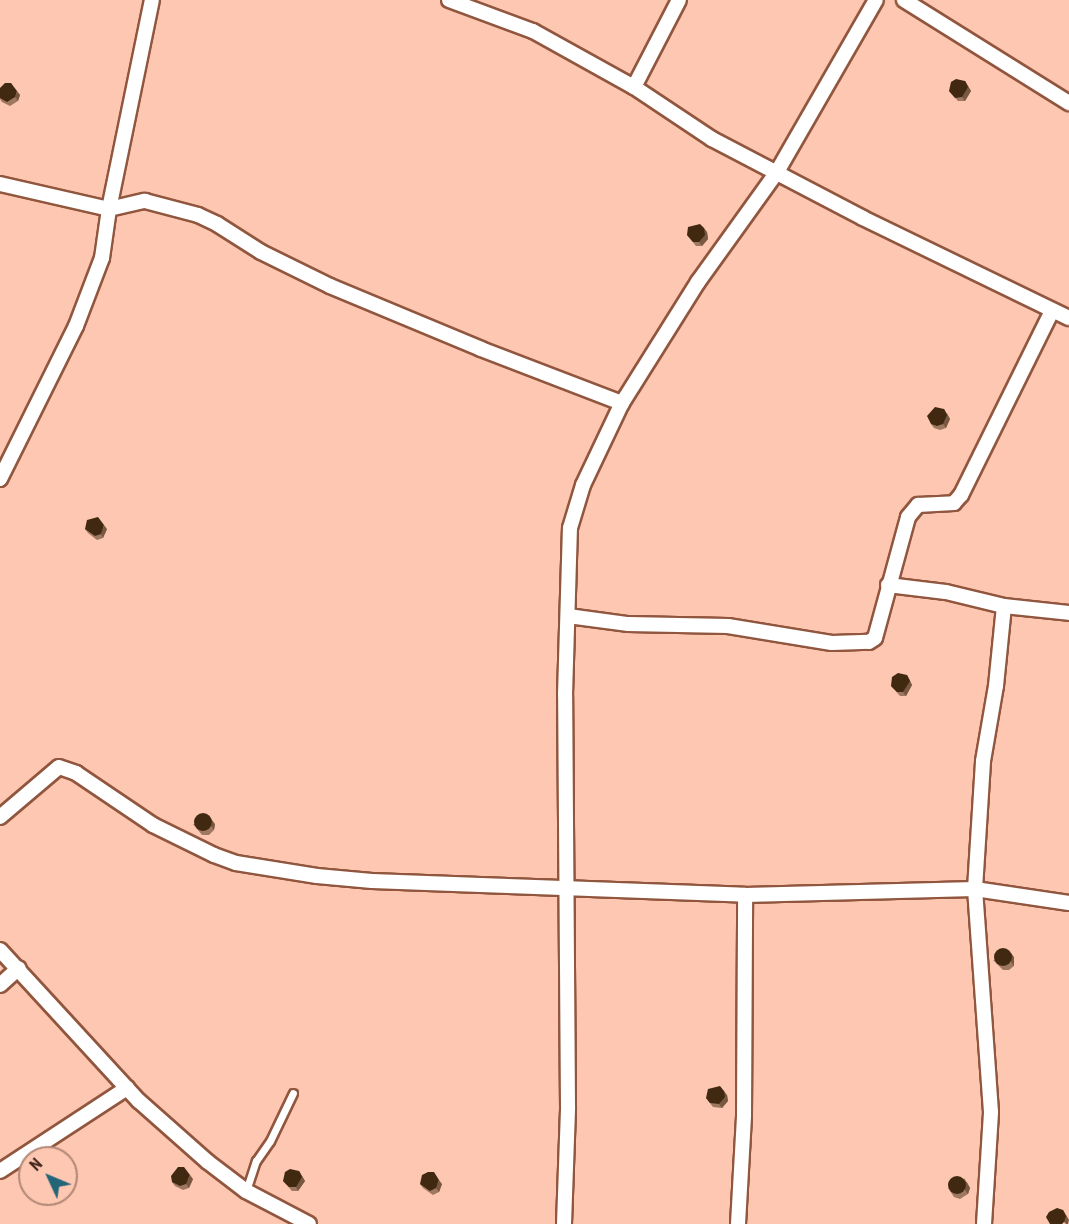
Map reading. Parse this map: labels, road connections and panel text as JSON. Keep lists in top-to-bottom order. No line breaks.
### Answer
{"north":"top left"}
